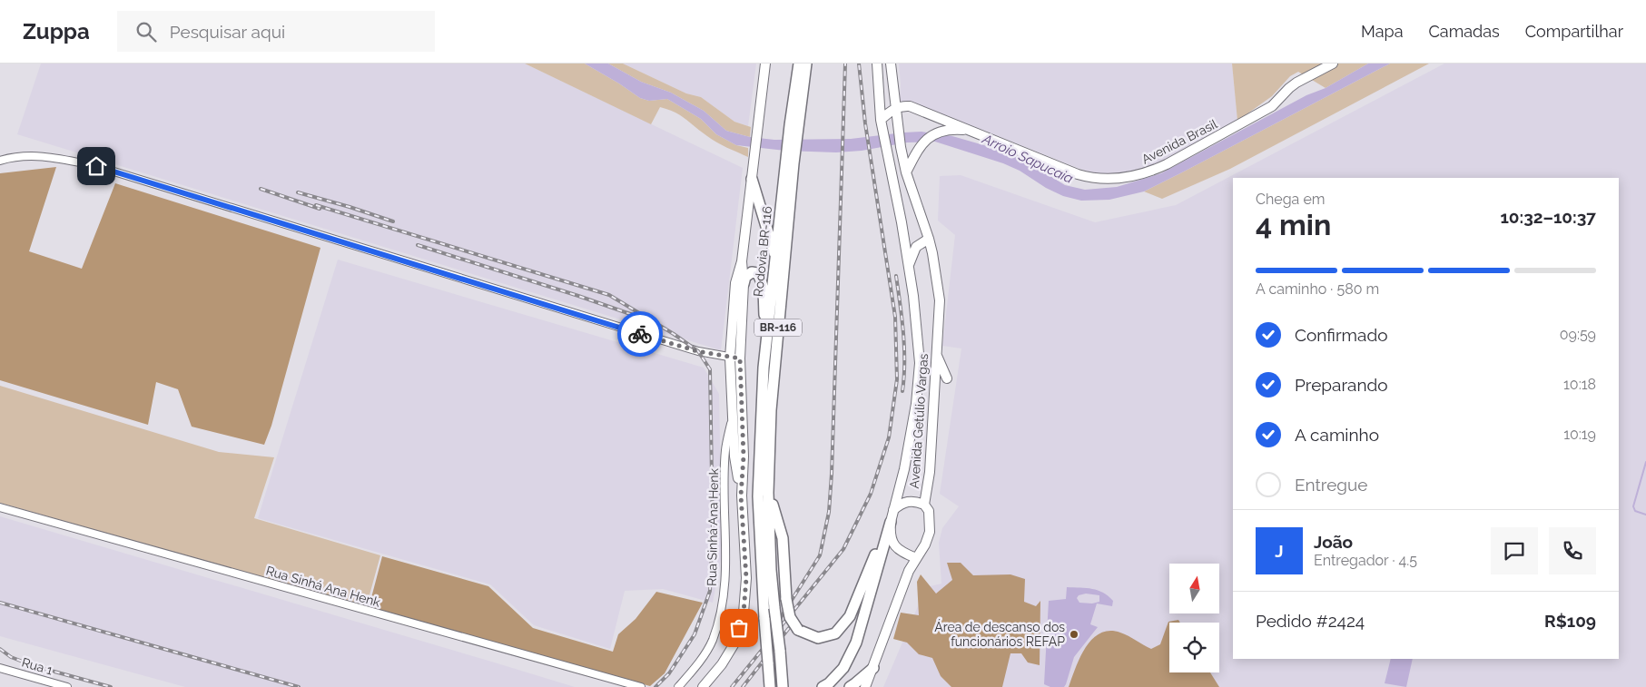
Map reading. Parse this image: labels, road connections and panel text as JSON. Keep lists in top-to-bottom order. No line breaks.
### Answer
{"streets":{"highway":["Rodovia BR-116","BR-116"],"main road":["Avenida Brasil","Avenida Getúlio Vargas"],"street":["Rua Sinhá Ana Henk","Rua 1"]},"crossings":[["Avenida Brasil","Avenida Getúlio Vargas"],["Rodovia BR-116","BR-116"],["BR-116","Avenida Getúlio Vargas"]],"water":["Arroio Sapucaia"],"places":["Área de descanso dos funcionários REFAP"],"north":"top","page":{"header":"Zuppa","search":"Pesquisar aqui","nav":["Mapa","Camadas","Compartilhar"],"heading":["4 min","Chega em","10:32–10:37"],"panel":["João","Entregador · 4.5","Pedido #2424","R$109"],"bar":"A caminho · 580 m","list":[["Confirmado","09:59"],["Preparando","10:18"],["A caminho","10:19"],"Entregue"],"round":"J"}}
